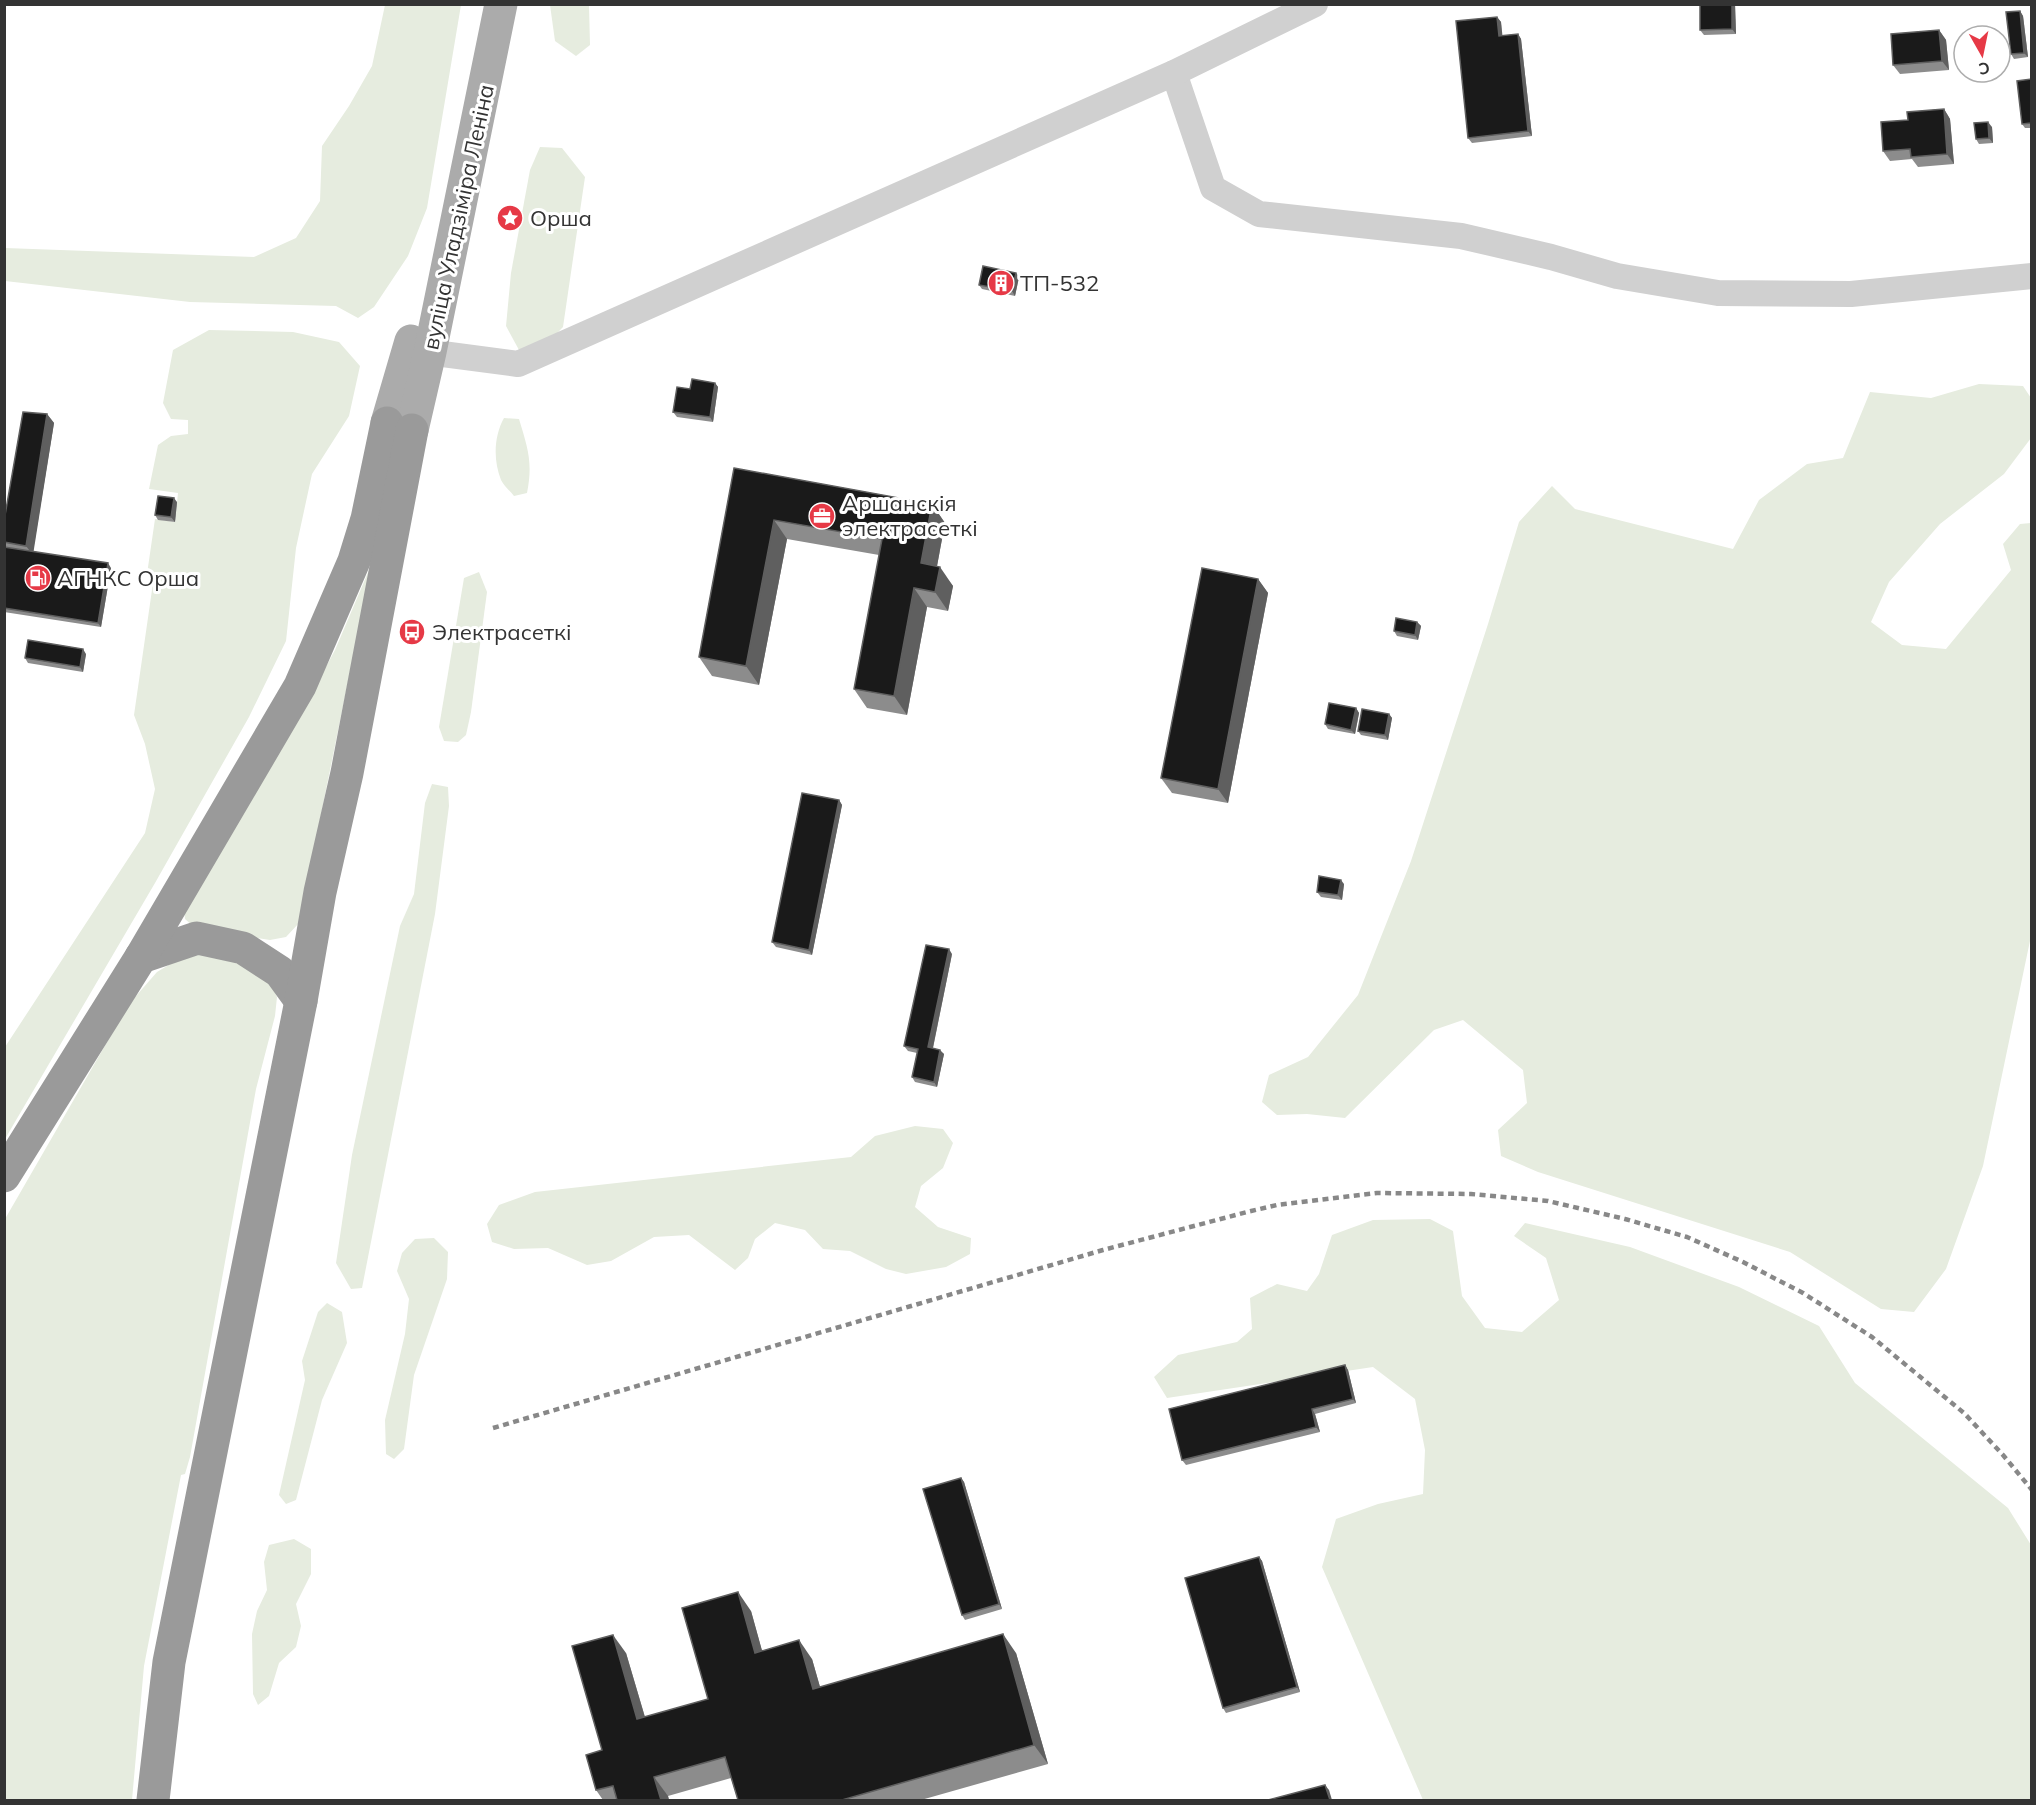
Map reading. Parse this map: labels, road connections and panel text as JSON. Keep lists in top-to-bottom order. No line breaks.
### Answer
{"streets":{"main road":["вуліца Уладзіміра Леніна"]},"places":{"place":["Орша"],"building":["ТП-532"],"office":["Аршанскія электрасеткі"],"fuel station":["АГНКС Орша"],"bus stop":["Электрасеткі"]},"north":"bottom"}
